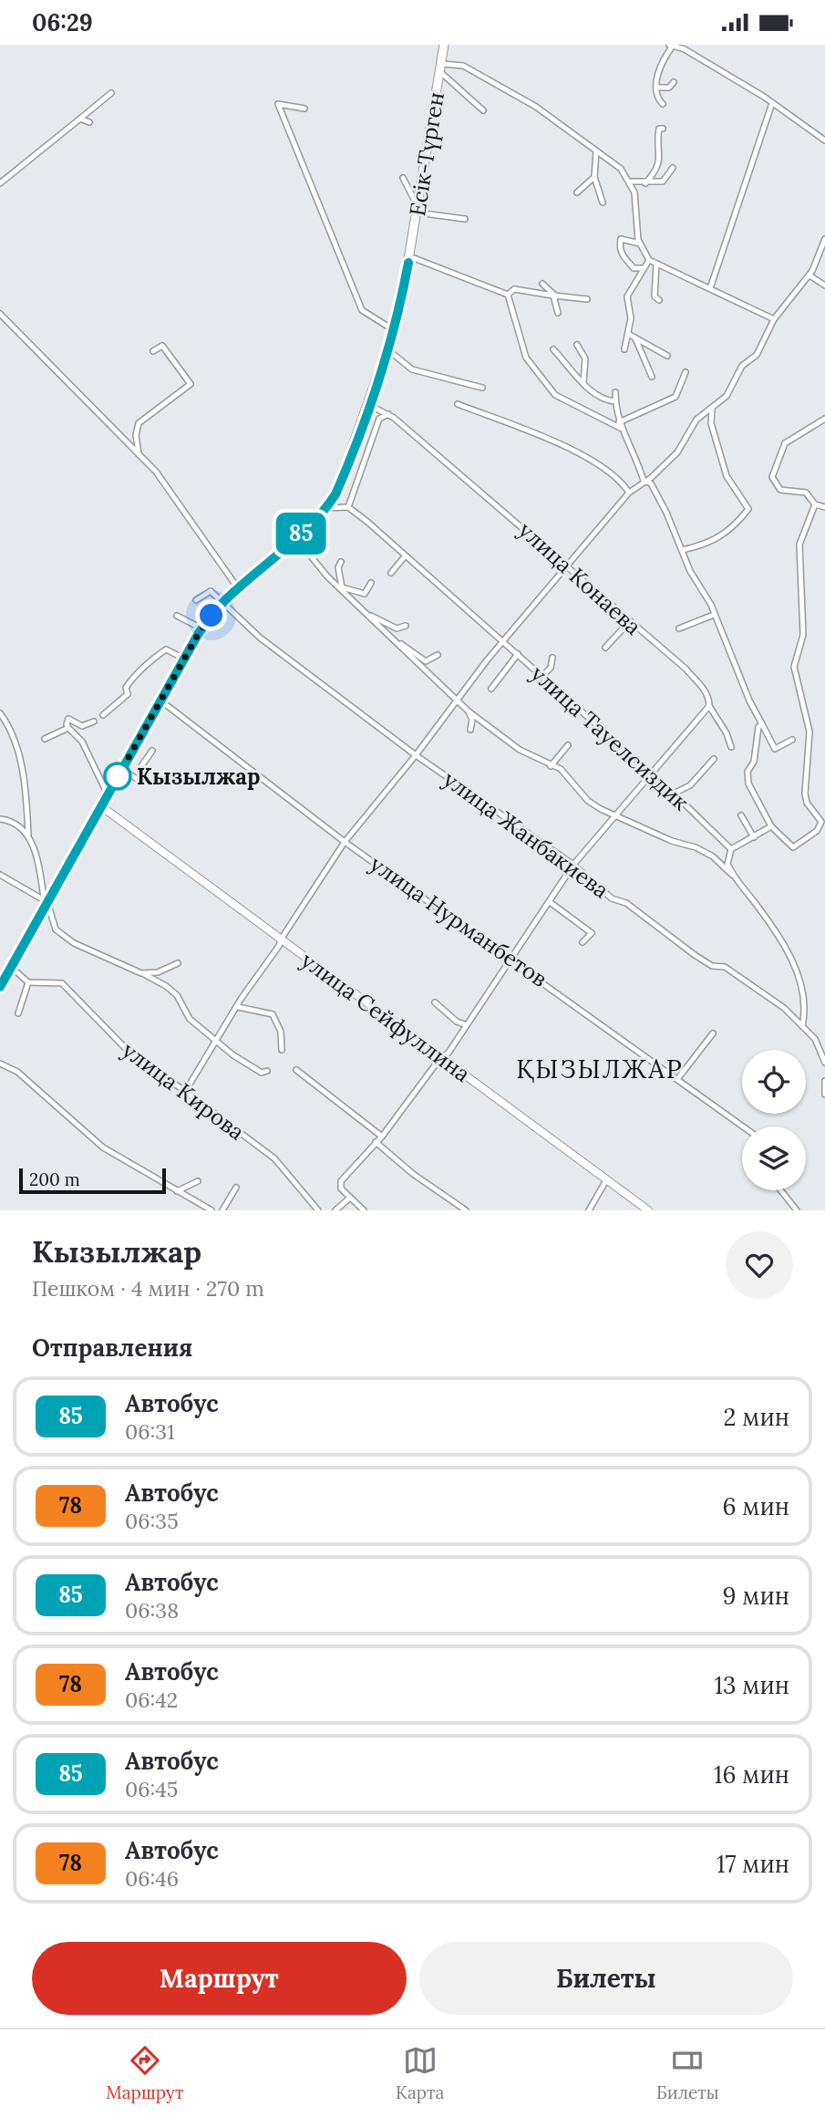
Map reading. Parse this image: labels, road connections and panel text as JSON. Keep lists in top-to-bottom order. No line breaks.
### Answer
{"streets":{"main road":["Есік-Түрген"],"street":["улица Конаева","улица Тауелсиздик","улица Жанбакиева","улица Нурманбетов","улица Сейфуллина","улица Кирова"]},"crossings":[["Есік-Түрген","улица Конаева"],["Есік-Түрген","улица Жанбакиева"],["Есік-Түрген","улица Нурманбетов"],["Есік-Түрген","улица Сейфуллина"]],"districts":["ҚЫЗЫЛЖАР"],"places":["Кызылжар"],"lines":["bus line 85"],"scale_bar":"200 m","page":{"status":"06:29","on_map":"85","scale":"200 m","heading":[["Кызылжар","Пешком · 4 мин · 270 m"],"Отправления"],"list":[{"mark":"85","name":"Автобус","note":"06:31","value":"2 мин"},{"mark":"78","name":"Автобус","note":"06:35","value":"6 мин"},{"mark":"85","name":"Автобус","note":"06:38","value":"9 мин"},{"mark":"78","name":"Автобус","note":"06:42","value":"13 мин"},{"mark":"85","name":"Автобус","note":"06:45","value":"16 мин"},{"mark":"78","name":"Автобус","note":"06:46","value":"17 мин"}],"buttons":["Маршрут","Билеты"],"tabs":["Маршрут","Карта","Билеты"]}}
